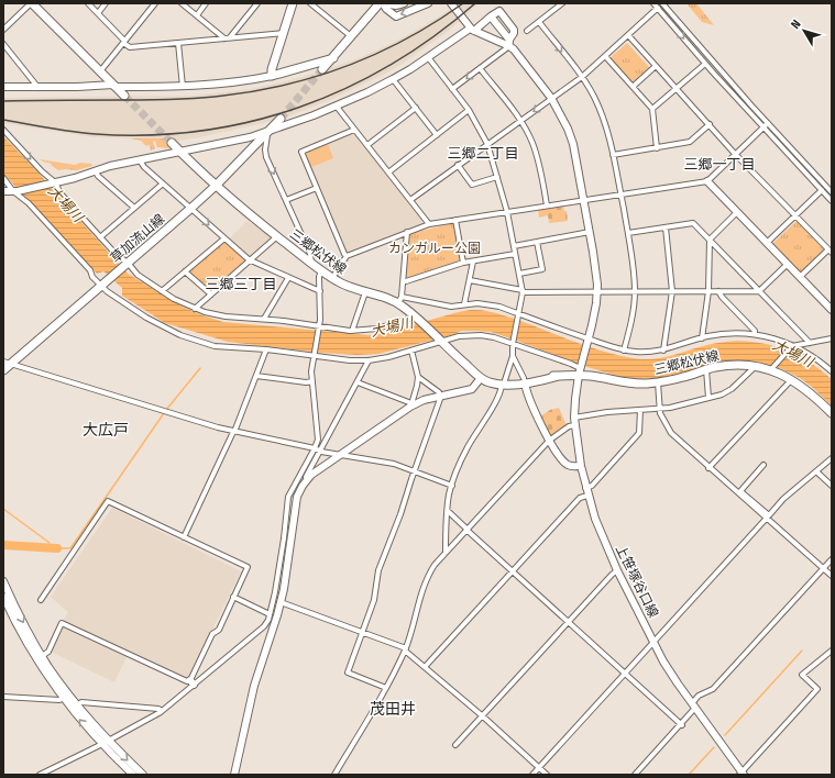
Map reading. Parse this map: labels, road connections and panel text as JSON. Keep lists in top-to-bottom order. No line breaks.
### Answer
{"streets":{"main road":["草加流山線","三郷松伏線"],"street":["上笹塚谷口線"]},"crossings":[["草加流山線","三郷松伏線"],["三郷松伏線","上笹塚谷口線"]],"districts":["三郷二丁目","三郷一丁目","三郷三丁目","大広戸","茂田井"],"water":["大場川"],"parks":["カンガルー公園"],"north":"top left"}
